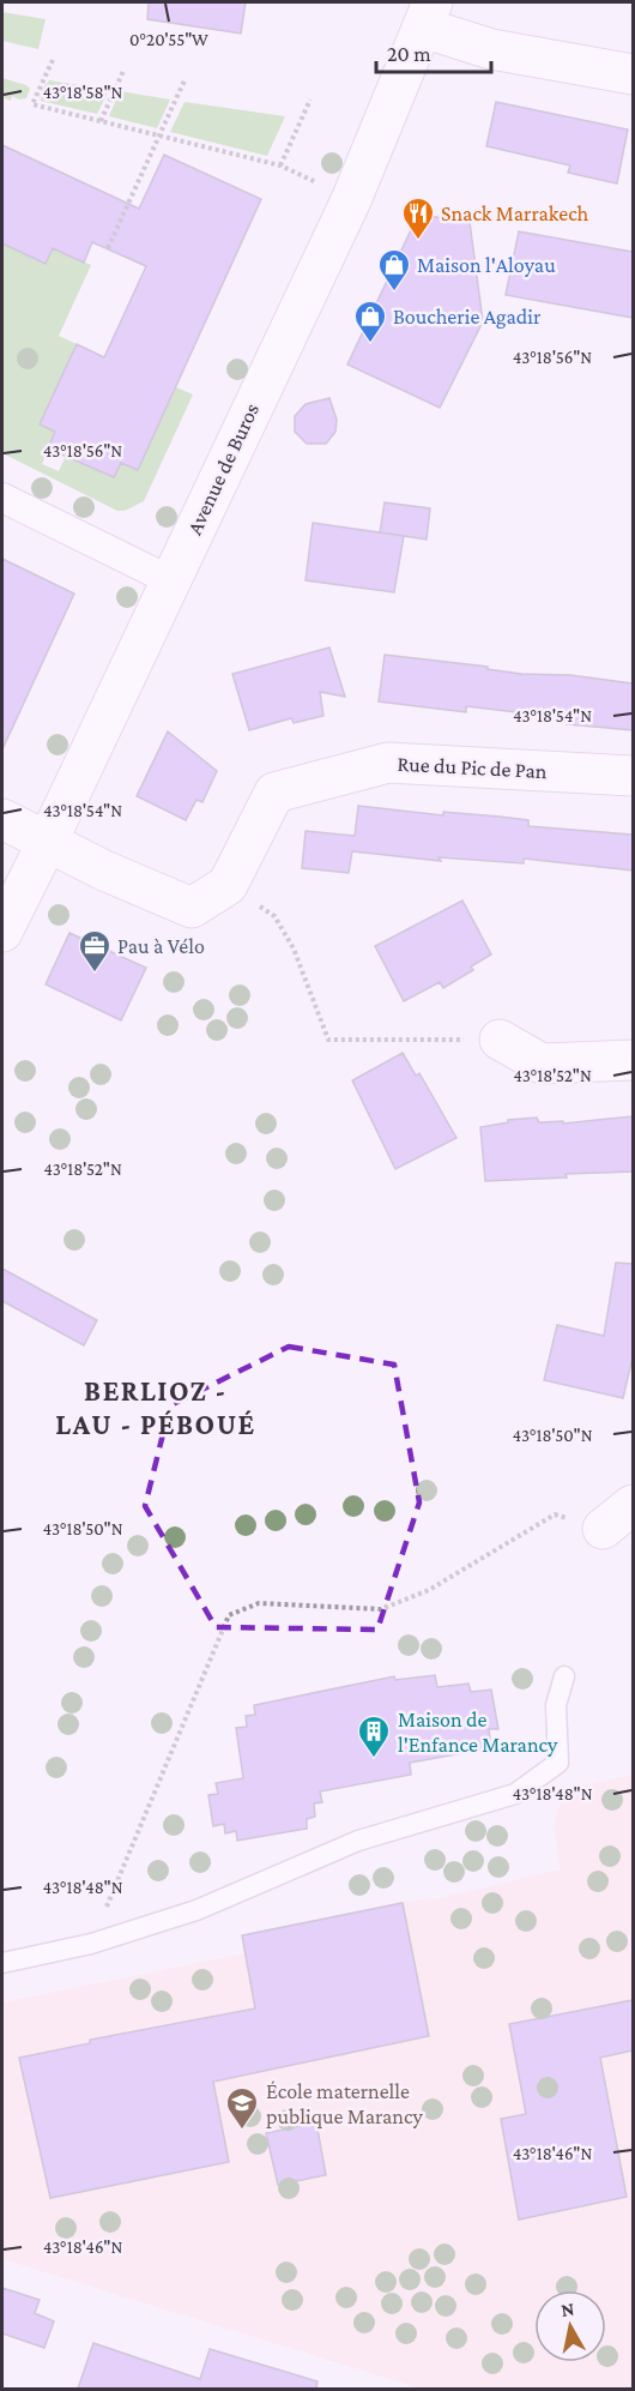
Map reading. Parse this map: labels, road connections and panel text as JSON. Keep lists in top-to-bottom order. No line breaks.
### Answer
{"streets":{"street":["Avenue de Buros","Rue du Pic de Pan"]},"districts":["BERLIOZ - LAU - PÉBOUÉ"],"places":{"restaurant":["Snack Marrakech"],"shop":["Maison l'Aloyau","Boucherie Agadir"],"office":["Pau à Vélo"],"building":["Maison de l'Enfance Marancy"],"school or university":["École maternelle publique Marancy"]},"scale_bar":"20 m","north":"top","coordinates":["0°20'55\"W","43°18'58\"N","43°18'56\"N","43°18'54\"N","43°18'52\"N","43°18'50\"N","43°18'48\"N","43°18'46\"N"]}
